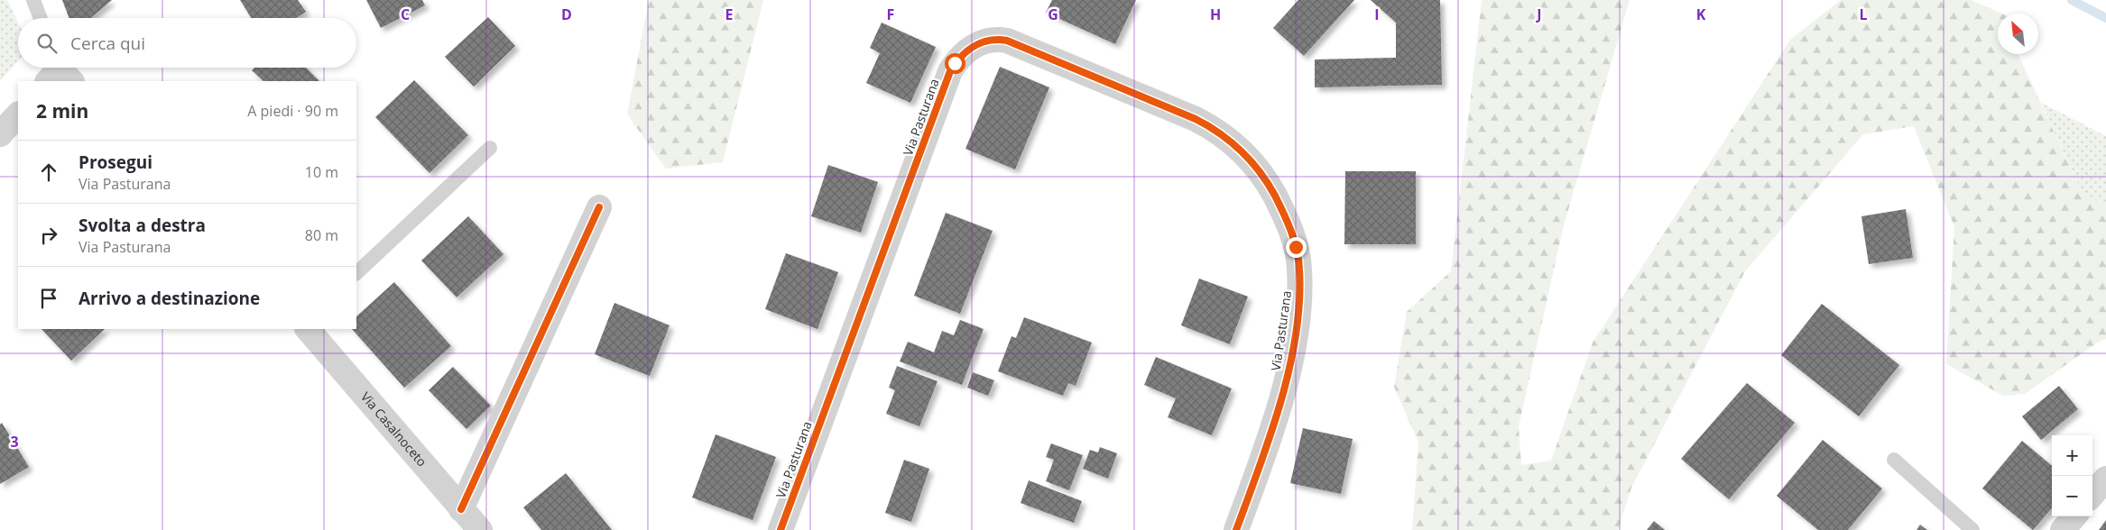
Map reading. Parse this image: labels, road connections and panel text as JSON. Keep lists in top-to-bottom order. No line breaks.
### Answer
{"streets":{"street":["Via Pasturana","Via Casalnoceto"]},"north":"top left","page":{"search":"Cerca qui","heading":["2 min","A piedi · 90 m"],"list":[["Prosegui","Via Pasturana","10 m"],["Svolta a destra","Via Pasturana","80 m"],"Arrivo a destinazione"],"map_buttons":["+","−"]},"grid":{"columns":["C","D","E","F","G","H","I","J","K","L"],"rows":["3"]}}
